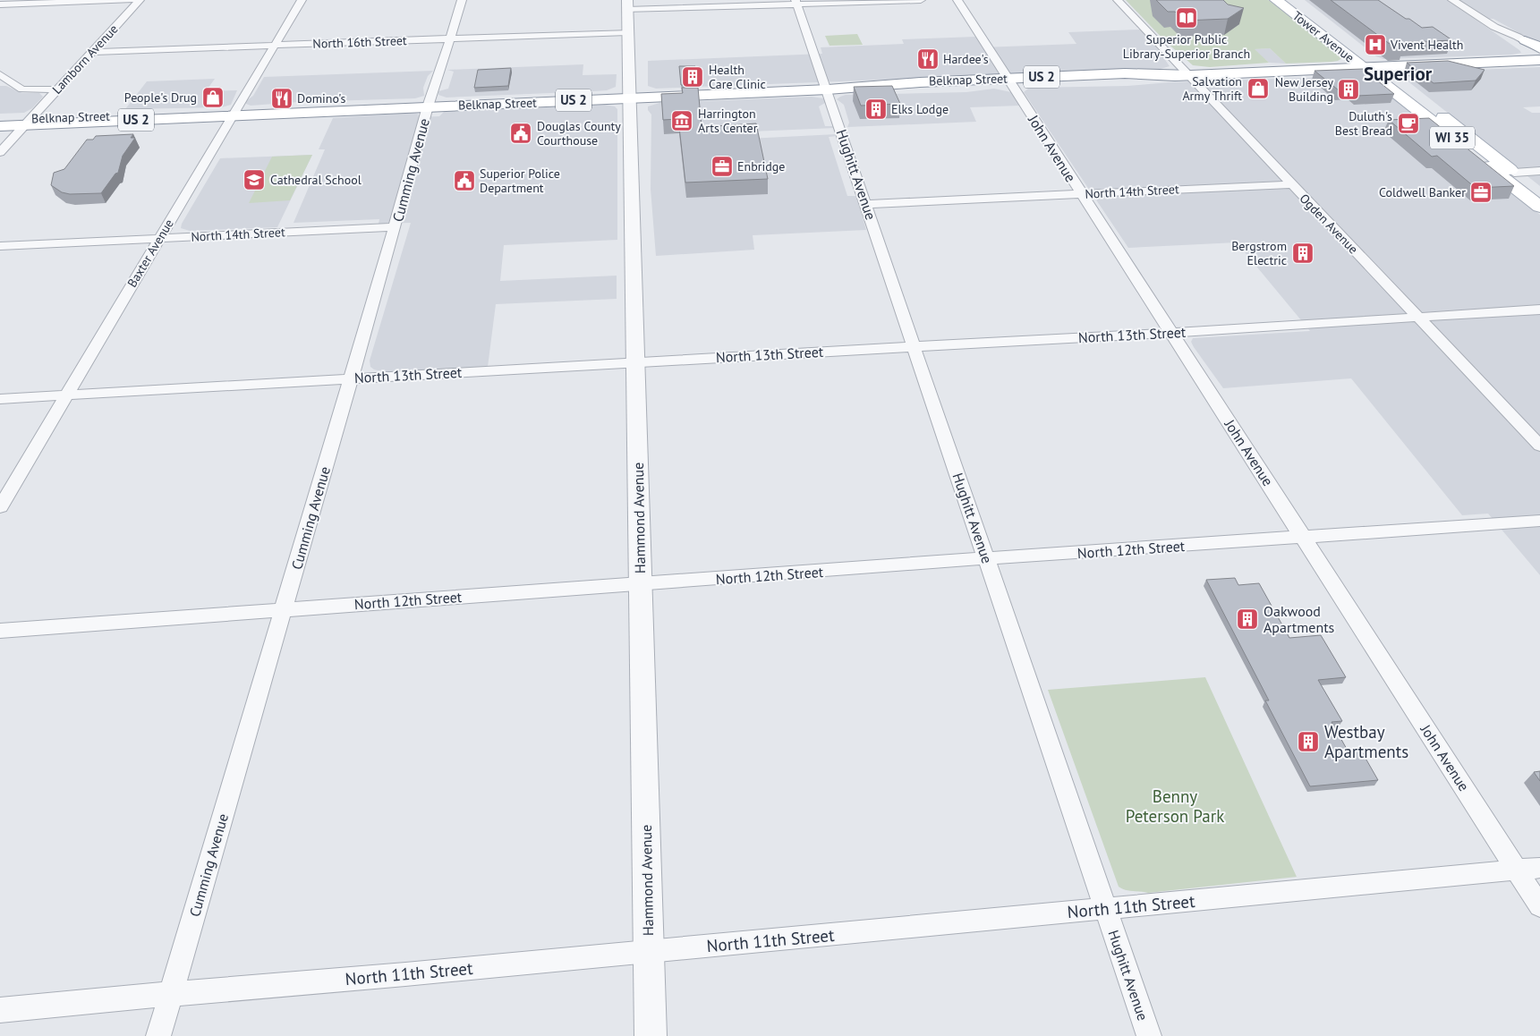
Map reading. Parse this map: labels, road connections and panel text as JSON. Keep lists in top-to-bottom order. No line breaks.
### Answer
{"streets":{"main road":["Tower Avenue","US 2","Belknap Street","WI 35"],"street":["North 16th Street","Lamborn Avenue","John Avenue","Cumming Avenue","Hughitt Avenue","North 14th Street","Ogden Avenue","Baxter Avenue","North 13th Street","Hammond Avenue","North 12th Street","North 11th Street"]},"crossings":[["Tower Avenue","Belknap Street"],["North 16th Street","Lamborn Avenue"],["North 16th Street","Cumming Avenue"],["North 16th Street","Baxter Avenue"],["North 16th Street","Hammond Avenue"],["Lamborn Avenue","Belknap Street"],["Belknap Street","John Avenue"],["Belknap Street","Cumming Avenue"],["Belknap Street","Hughitt Avenue"],["Belknap Street","Ogden Avenue"],["Belknap Street","Baxter Avenue"],["Belknap Street","Hammond Avenue"],["John Avenue","North 14th Street"],["John Avenue","North 13th Street"],["John Avenue","North 12th Street"],["John Avenue","North 11th Street"],["Cumming Avenue","North 14th Street"],["Cumming Avenue","North 13th Street"],["Cumming Avenue","North 12th Street"],["Cumming Avenue","North 11th Street"],["Hughitt Avenue","North 14th Street"],["Hughitt Avenue","North 13th Street"],["Hughitt Avenue","North 12th Street"],["Hughitt Avenue","North 11th Street"],["North 14th Street","Ogden Avenue"],["North 14th Street","Baxter Avenue"],["Ogden Avenue","North 13th Street"],["Baxter Avenue","North 13th Street"],["North 13th Street","Hammond Avenue"],["Hammond Avenue","North 12th Street"],["Hammond Avenue","North 11th Street"]],"districts":["Superior"],"parks":["Benny Peterson Park"],"places":{"library":["Superior Public Library-Superior Branch"],"hospital":["Vivent Health"],"restaurant":["Hardee's","Domino's"],"building":["Health Care Clinic","New Jersey Building","Elks Lodge","Bergstrom Electric","Oakwood Apartments","Westbay Apartments"],"shop":["Salvation Army Thrift","People's Drug"],"museum":["Harrington Arts Center"],"cafe":["Duluth's Best Bread"],"public building":["Douglas County Courthouse","Superior Police Department"],"office":["Enbridge","Coldwell Banker"],"school or university":["Cathedral School"]}}
